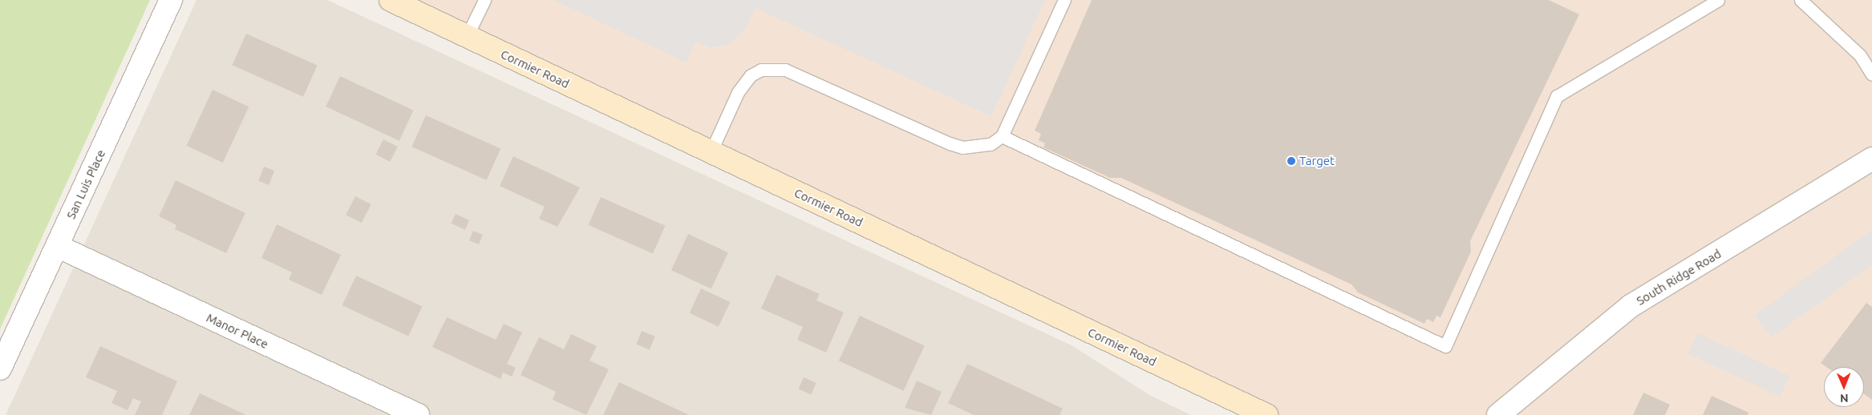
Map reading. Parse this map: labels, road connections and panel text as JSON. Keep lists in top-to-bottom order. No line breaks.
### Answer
{"streets":{"street":["Cormier Road","San Luis Place","South Ridge Road","Manor Place"]},"crossings":[["San Luis Place","Manor Place"]],"places":["Target"],"north":"bottom"}
